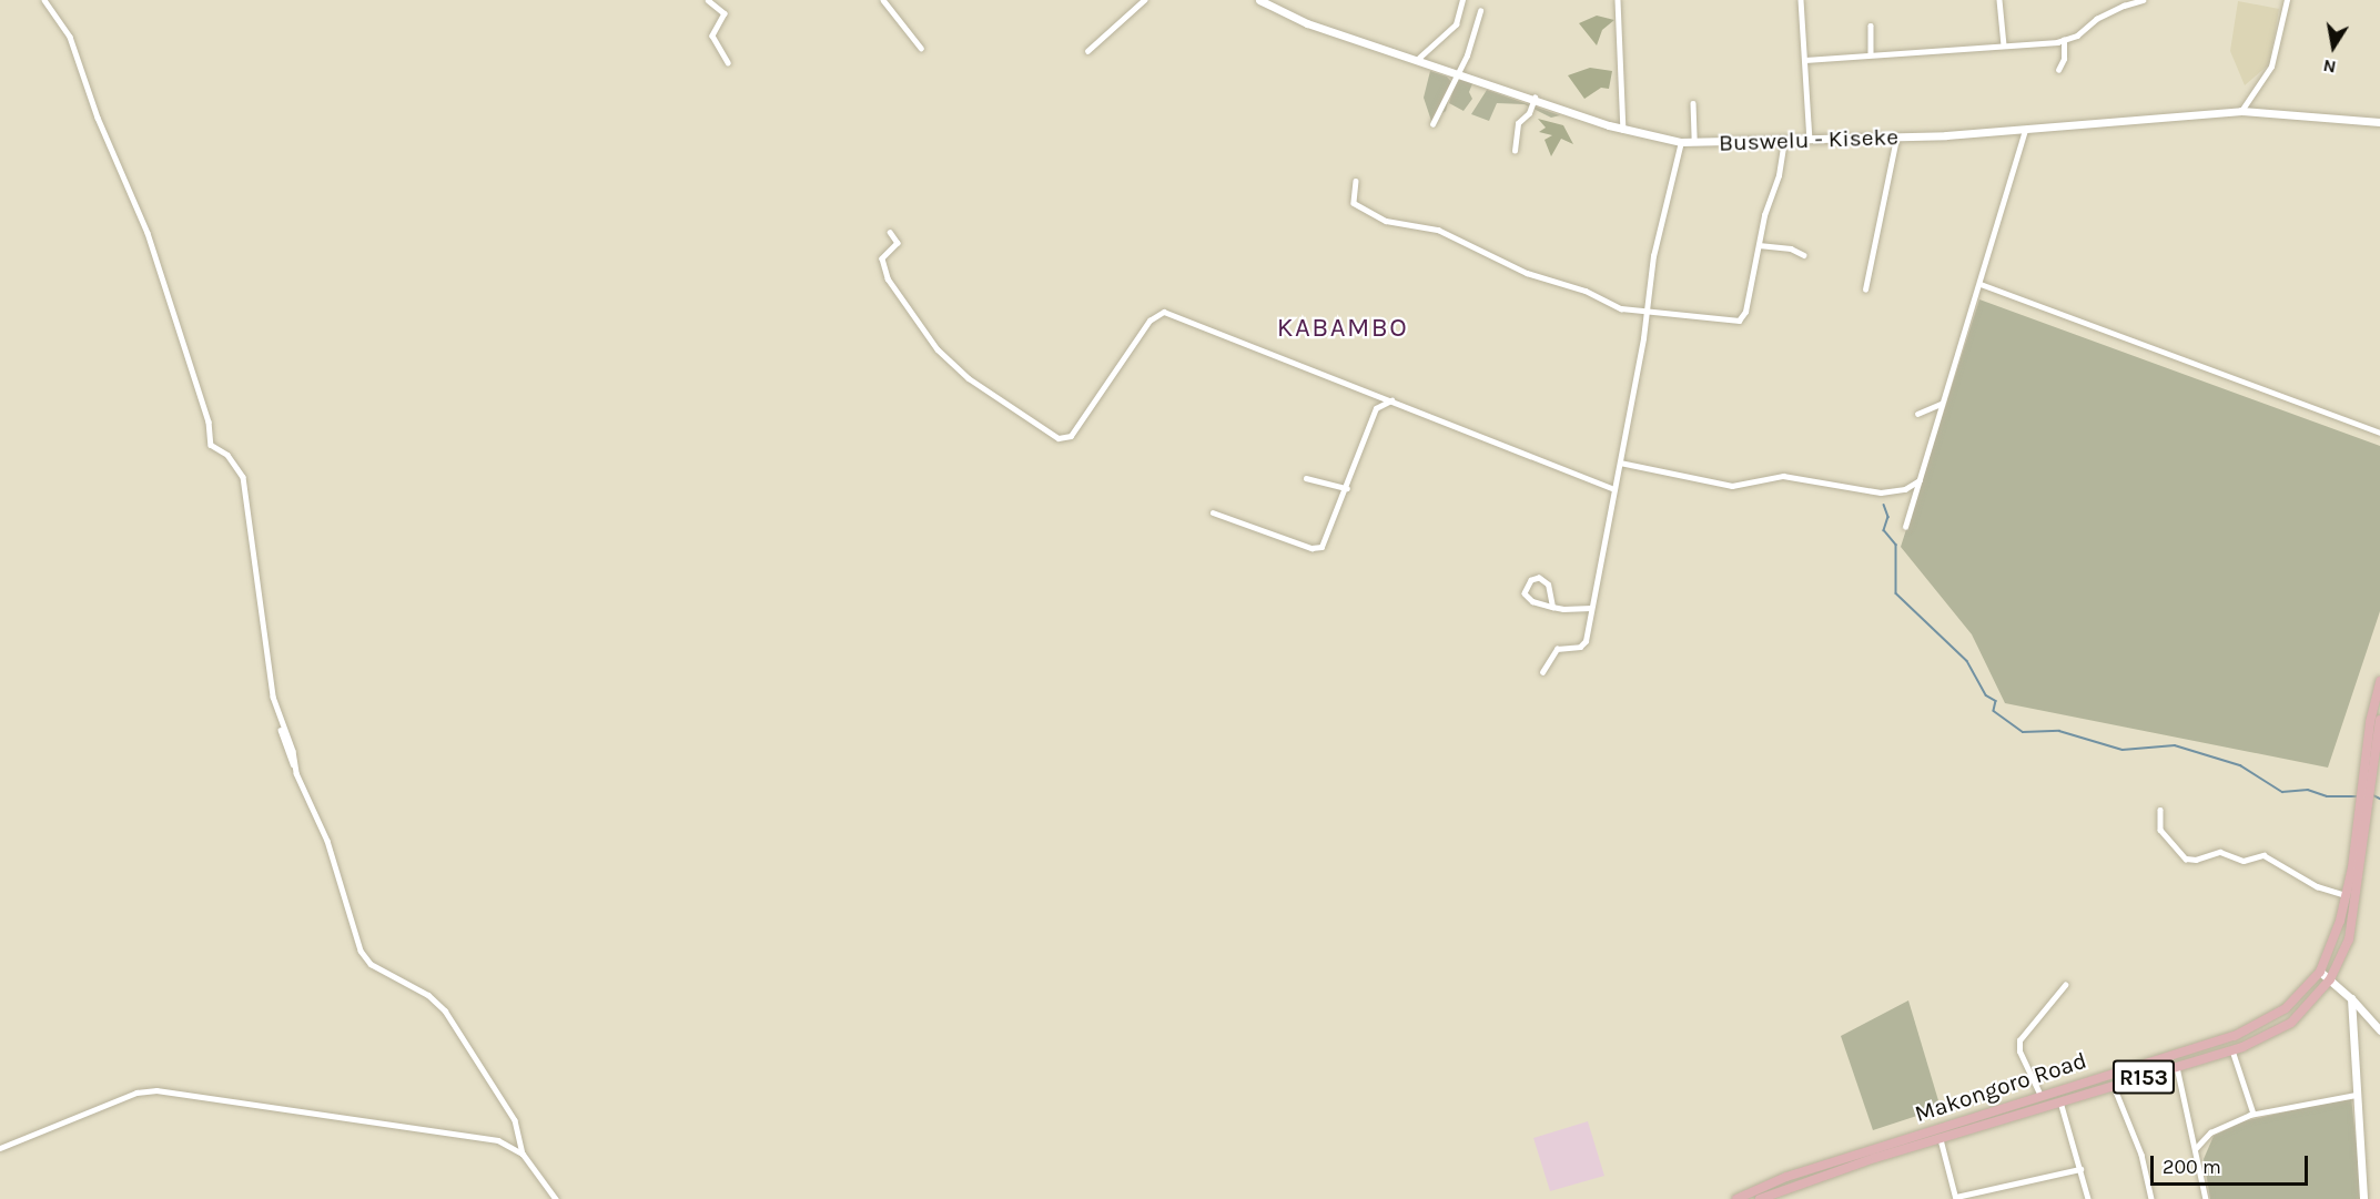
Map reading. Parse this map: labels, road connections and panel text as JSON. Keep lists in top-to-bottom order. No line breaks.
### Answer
{"streets":{"main road":["Buswelu - Kiseke","R153","Makongoro Road"]},"districts":["KABAMBO"],"scale_bar":"200 m","north":"bottom"}
